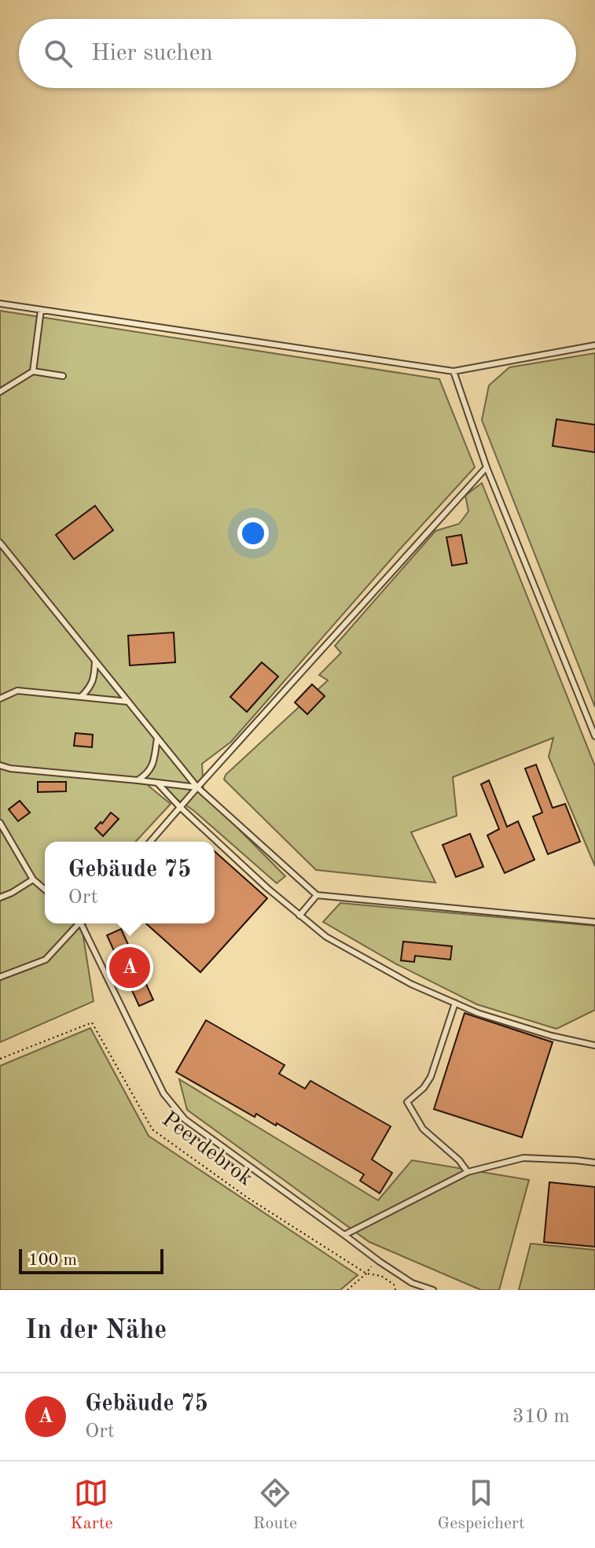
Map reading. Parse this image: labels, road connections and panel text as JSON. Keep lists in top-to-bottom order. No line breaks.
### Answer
{"streets":{"path":["Peerdebrok"]},"scale_bar":"100 m","page":{"search":"Hier suchen","popup":["Gebäude 75","Ort"],"pins":"A","scale":"100 m","heading":"In der Nähe","list":[{"mark":"A","name":"Gebäude 75","note":"Ort","value":"310 m"}],"nav":["Karte","Route","Gespeichert"]}}
